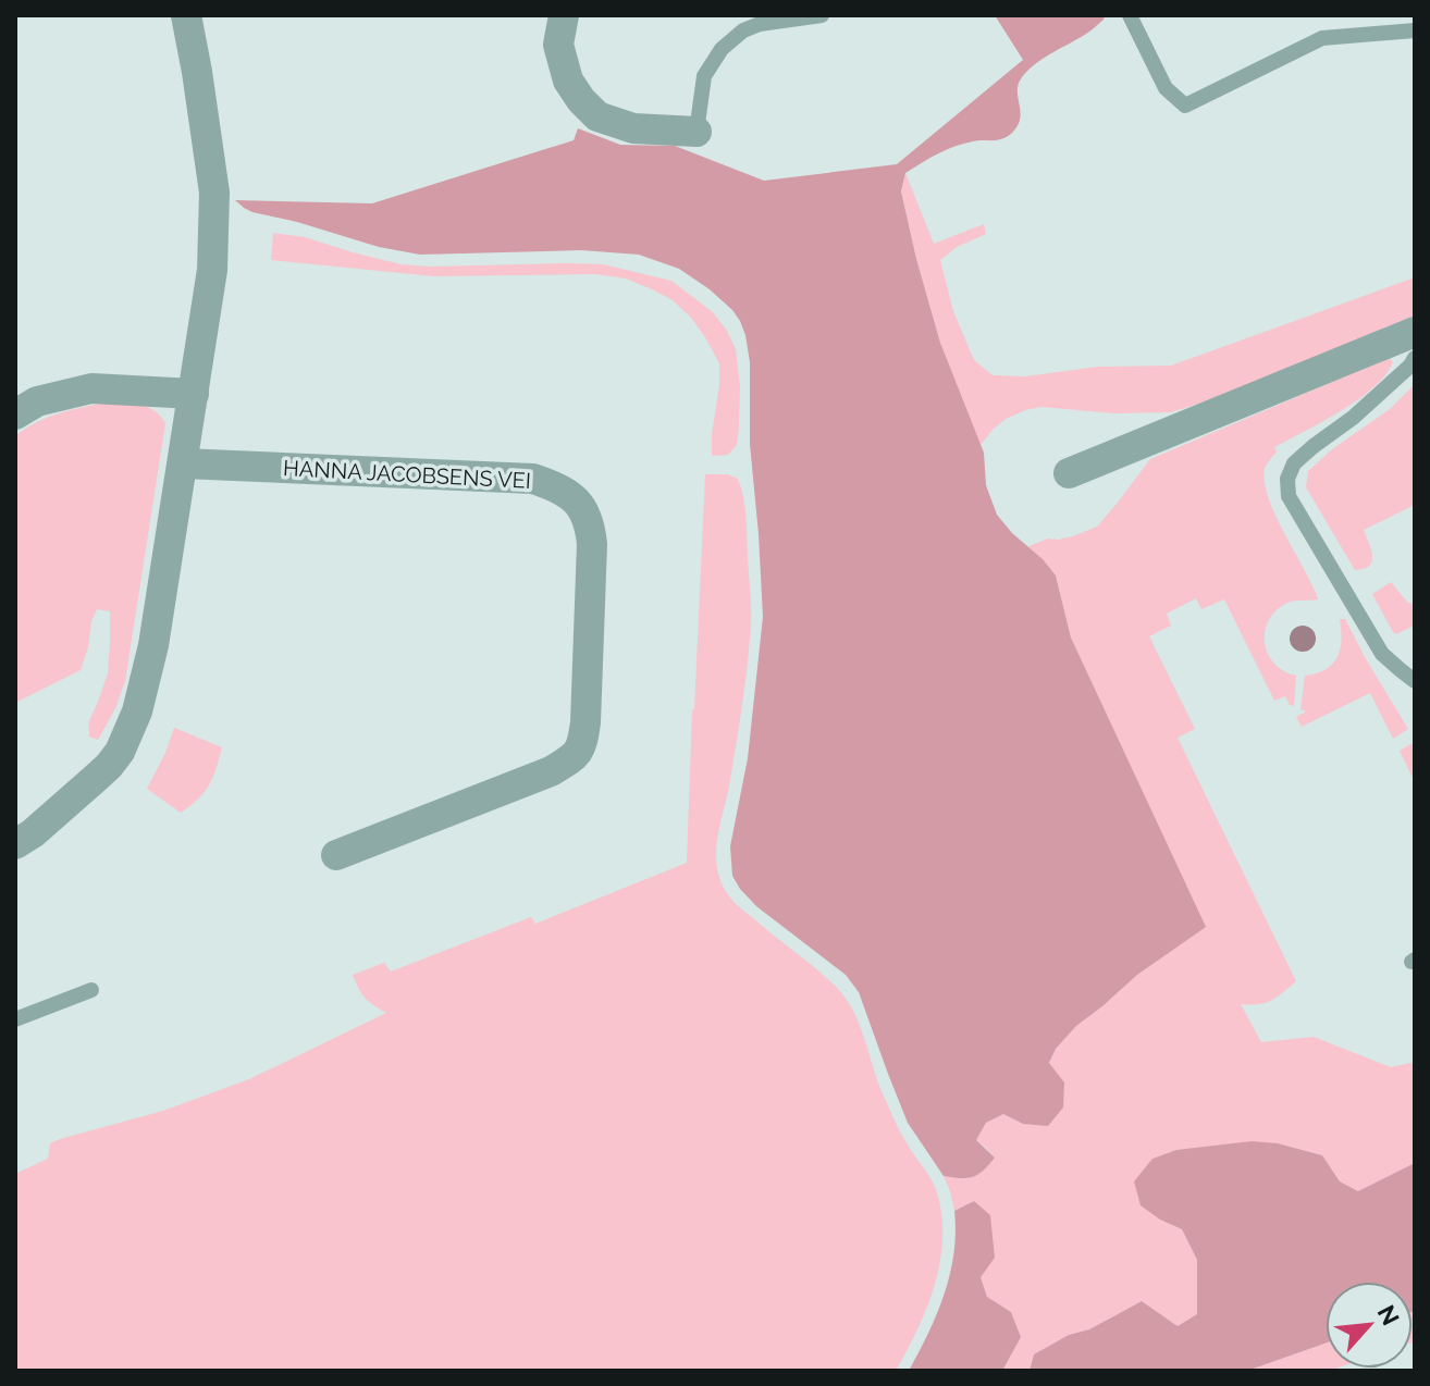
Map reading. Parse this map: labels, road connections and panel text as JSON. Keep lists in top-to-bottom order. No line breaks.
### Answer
{"streets":{"street":["HANNA JACOBSENS VEI"]},"north":"top right"}
